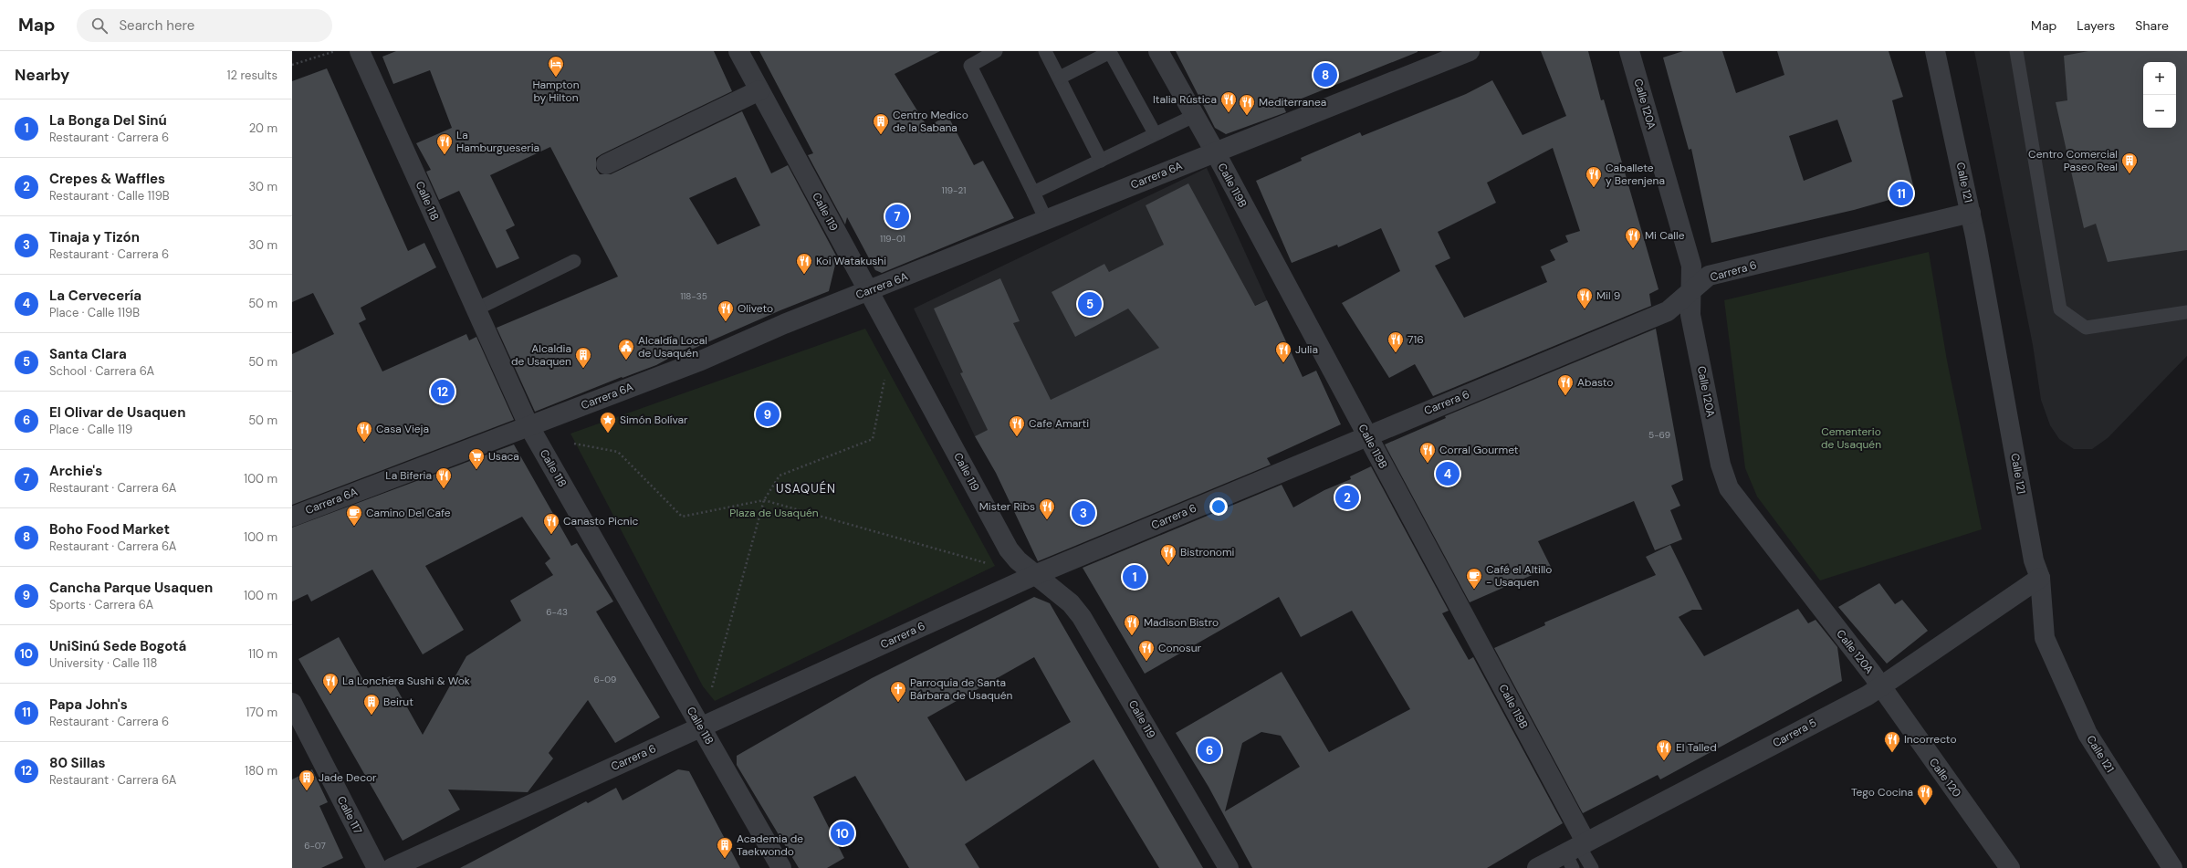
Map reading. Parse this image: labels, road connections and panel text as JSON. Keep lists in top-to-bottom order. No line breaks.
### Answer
{"streets":{"street":["Calle 120A","Carrera 6A","Calle 121","Calle 119B","Calle 118","Calle 119","Carrera 6","Carrera 5","Calle 120","Calle 117"]},"crossings":[["Calle 120A","Carrera 6"],["Calle 120A","Carrera 5"],["Calle 120A","Calle 120"],["Carrera 6A","Calle 119B"],["Carrera 6A","Calle 118"],["Carrera 6A","Calle 119"],["Calle 121","Carrera 6"],["Calle 121","Carrera 5"],["Calle 119B","Carrera 6"],["Calle 119B","Carrera 5"],["Calle 118","Carrera 6"],["Calle 119","Carrera 6"],["Carrera 5","Calle 120"]],"districts":["USAQUÉN"],"parks":["Cementerio de Usaquén","Plaza de Usaquén"],"places":{"hotel":["Hampton by Hilton"],"restaurant":["Italia Rústica","Mediterranea","La Hamburgueseria","Caballete y Berenjena","Mi Calle","Koi Watakushi","Mil 9","Oliveto","716","Julia","Abasto","Cafe Amarti","Casa Vieja","Corral Gourmet","La Biferia","Mister Ribs","Canasto Picnic","Bistronomi","Madison Bistro","Conosur","La Lonchera Sushi & Wok","Incorrecto","El Talled","Tego Cocina"],"building":["Centro Medico de la Sabana","Centro Comercial Paseo Real","Alcaldia de Usaquen","Beirut","Jade Decor","Academia de Taekwondo"],"public building":["Alcaldía Local de Usaquén"],"place":["Simón Bolívar"],"supermarket":["Usaca"],"cafe":["Camino Del Cafe","Café el Altillo - Usaquen"],"church":["Parroquia de Santa Bárbara de Usaquén"]},"house_numbers":["119-21","119-01","118-35","5-69","6-43","6-09","6-07"],"page":{"header":"Map","search":"Search here","nav":["Map","Layers","Share"],"heading":["Nearby","12 results"],"pins":["8","11","7","5","12","9","4","2","3","1","6","10"],"map_buttons":["+","−"],"list":[{"mark":"1","name":"La Bonga Del Sinú","note":"Restaurant · Carrera 6","value":"20 m"},{"mark":"2","name":"Crepes & Waffles","note":"Restaurant · Calle 119B","value":"30 m"},{"mark":"3","name":"Tinaja y Tizón","note":"Restaurant · Carrera 6","value":"30 m"},{"mark":"4","name":"La Cervecería","note":"Place · Calle 119B","value":"50 m"},{"mark":"5","name":"Santa Clara","note":"School · Carrera 6A","value":"50 m"},{"mark":"6","name":"El Olivar de Usaquen","note":"Place · Calle 119","value":"50 m"},{"mark":"7","name":"Archie's","note":"Restaurant · Carrera 6A","value":"100 m"},{"mark":"8","name":"Boho Food Market","note":"Restaurant · Carrera 6A","value":"100 m"},{"mark":"9","name":"Cancha Parque Usaquen","note":"Sports · Carrera 6A","value":"100 m"},{"mark":"10","name":"UniSinú Sede Bogotá","note":"University · Calle 118","value":"110 m"},{"mark":"11","name":"Papa John's","note":"Restaurant · Carrera 6","value":"170 m"},{"mark":"12","name":"80 Sillas","note":"Restaurant · Carrera 6A","value":"180 m"}]}}
